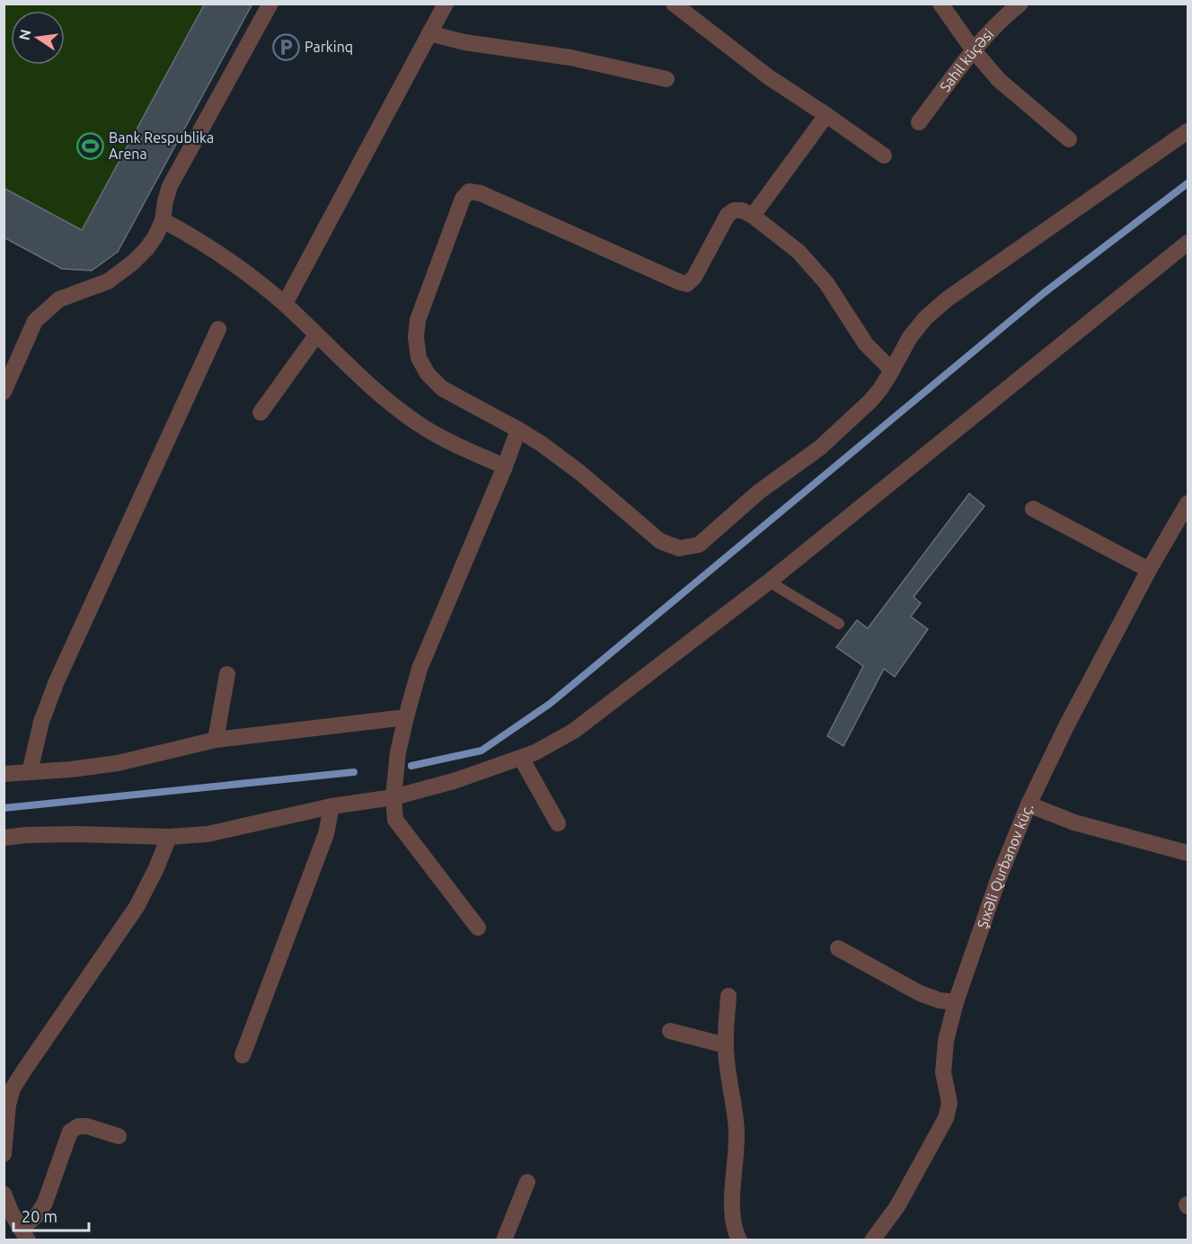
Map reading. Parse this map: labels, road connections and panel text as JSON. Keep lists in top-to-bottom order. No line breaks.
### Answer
{"streets":{"street":["Sahil küçəsi","Şıxəli Qurbanov küç."]},"places":{"parking":["Parkinq"],"sports":["Bank Respublika Arena"]},"scale_bar":"20 m","north":"left"}
